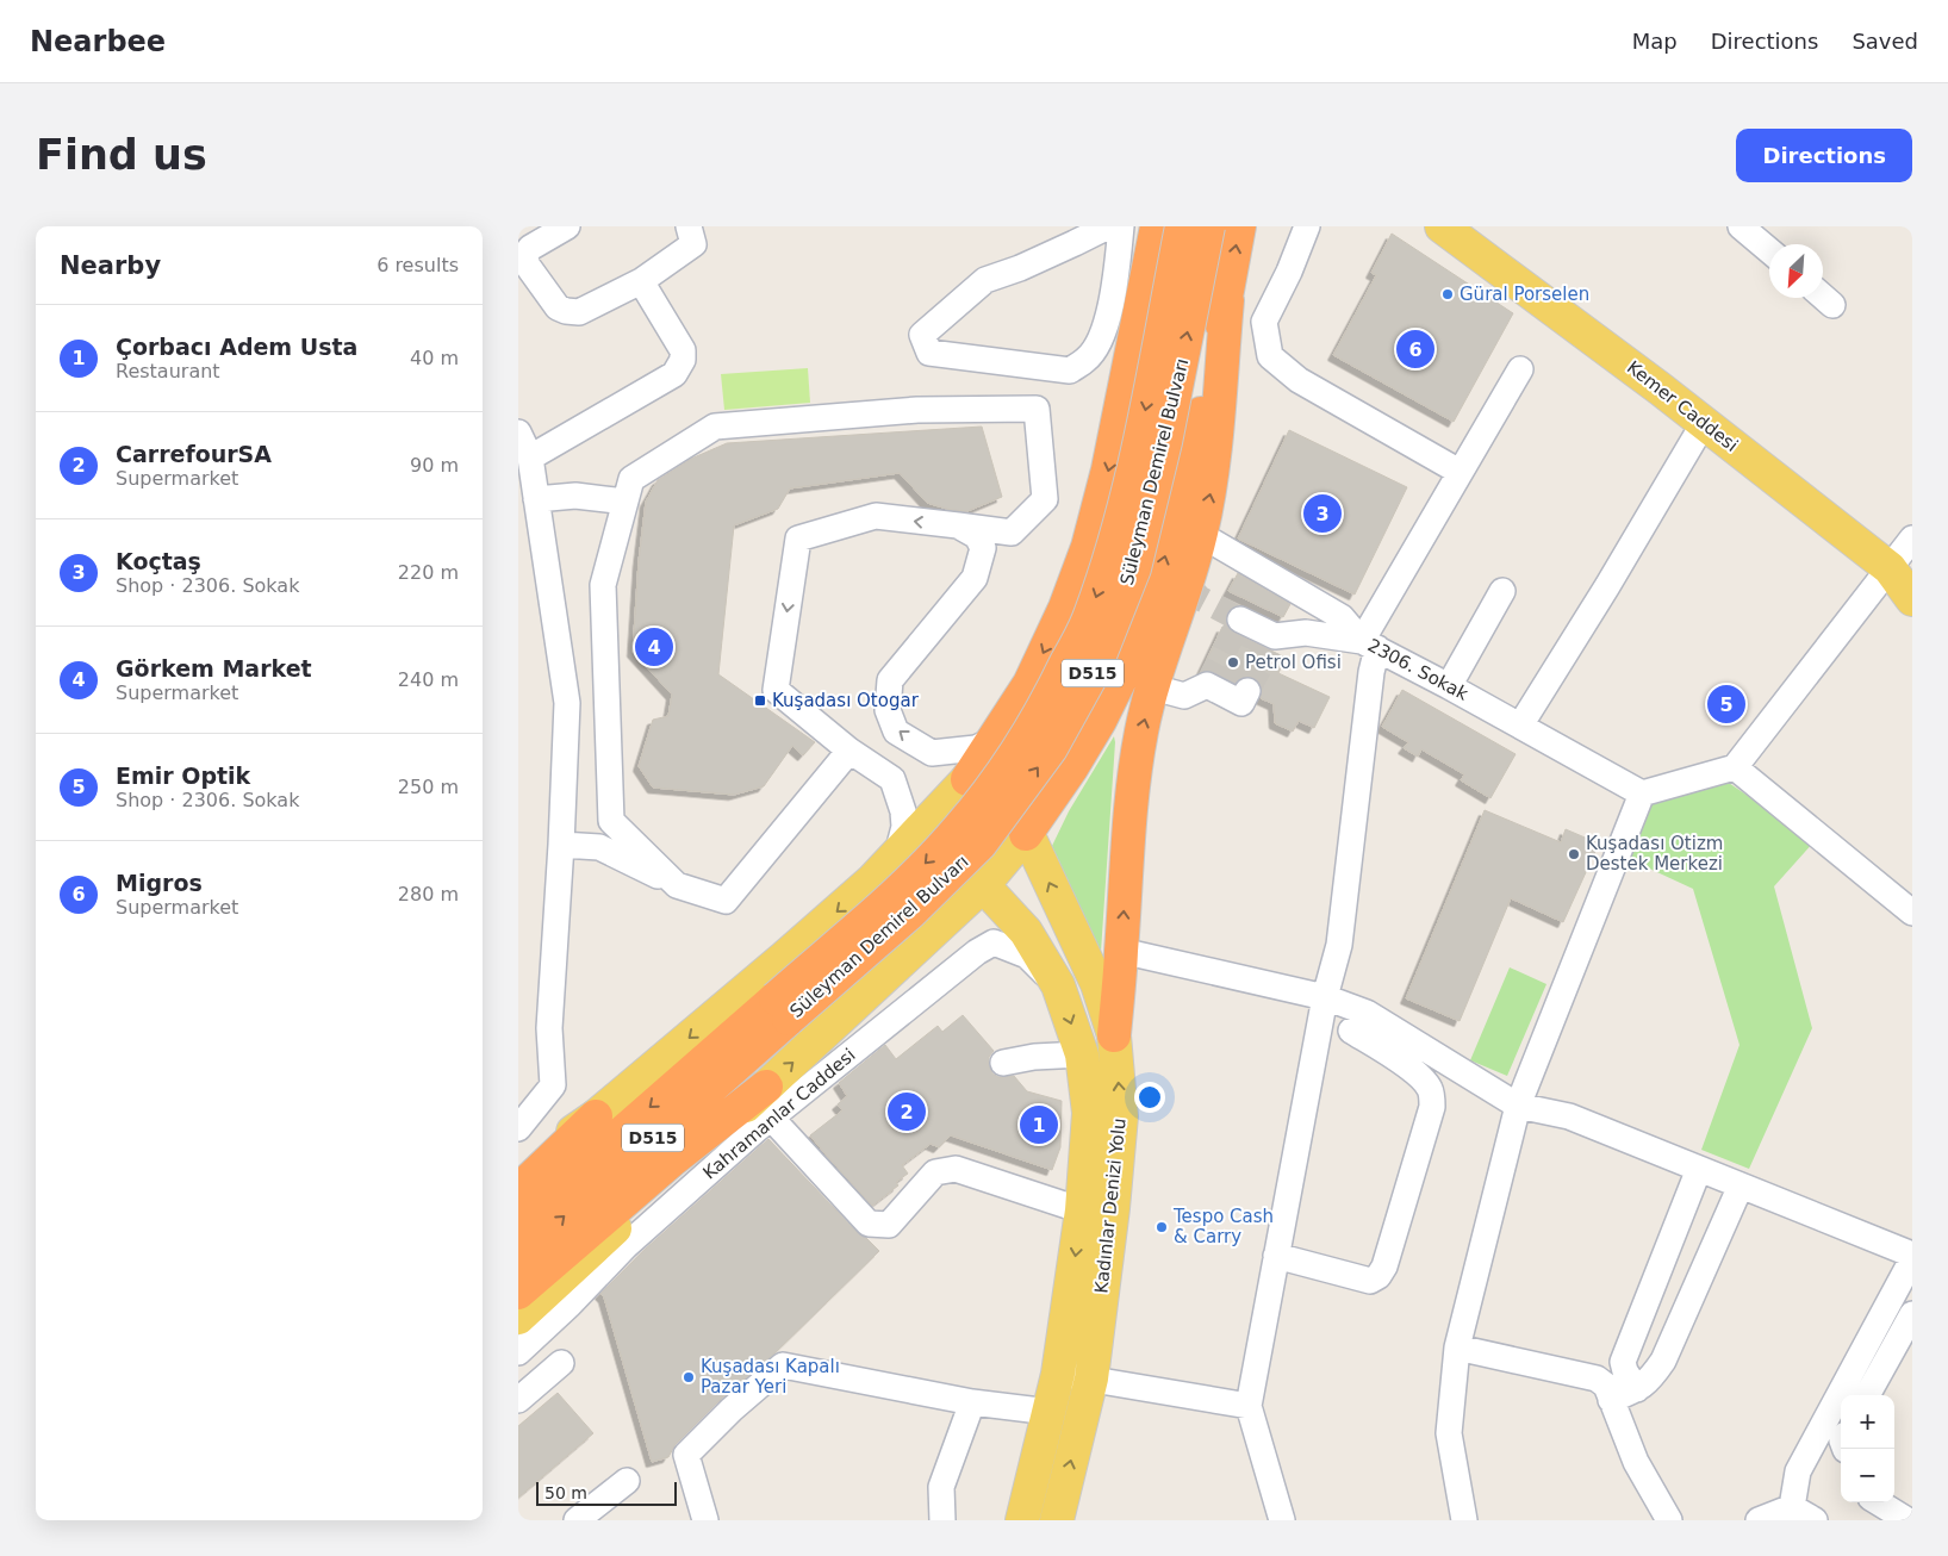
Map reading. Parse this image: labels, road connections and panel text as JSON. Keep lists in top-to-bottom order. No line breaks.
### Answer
{"streets":{"highway":["Süleyman Demirel Bulvarı","D515"],"main road":["Kemer Caddesi","Kadınlar Denizi Yolu"],"street":["2306. Sokak","Kahramanlar Caddesi"]},"crossings":[["Kahramanlar Caddesi","Kadınlar Denizi Yolu"]],"places":{"other":["Güral Porselen","Petrol Ofisi","Kuşadası Otizm Destek Merkezi","Tespo Cash & Carry","Kuşadası Kapalı Pazar Yeri"],"transit":["Kuşadası Otogar"]},"scale_bar":"50 m","north":"bottom left","page":{"header":"Nearbee","nav":["Map","Directions","Saved"],"buttons":"Directions","title":"Find us","heading":["Nearby","6 results"],"list":[{"mark":"1","name":"Çorbacı Adem Usta","note":"Restaurant","value":"40 m"},{"mark":"2","name":"CarrefourSA","note":"Supermarket","value":"90 m"},{"mark":"3","name":"Koçtaş","note":"Shop · 2306. Sokak","value":"220 m"},{"mark":"4","name":"Görkem Market","note":"Supermarket","value":"240 m"},{"mark":"5","name":"Emir Optik","note":"Shop · 2306. Sokak","value":"250 m"},{"mark":"6","name":"Migros","note":"Supermarket","value":"280 m"}],"pins":["6","3","4","5","2","1"],"map_buttons":["+","−"],"scale":"50 m"}}
